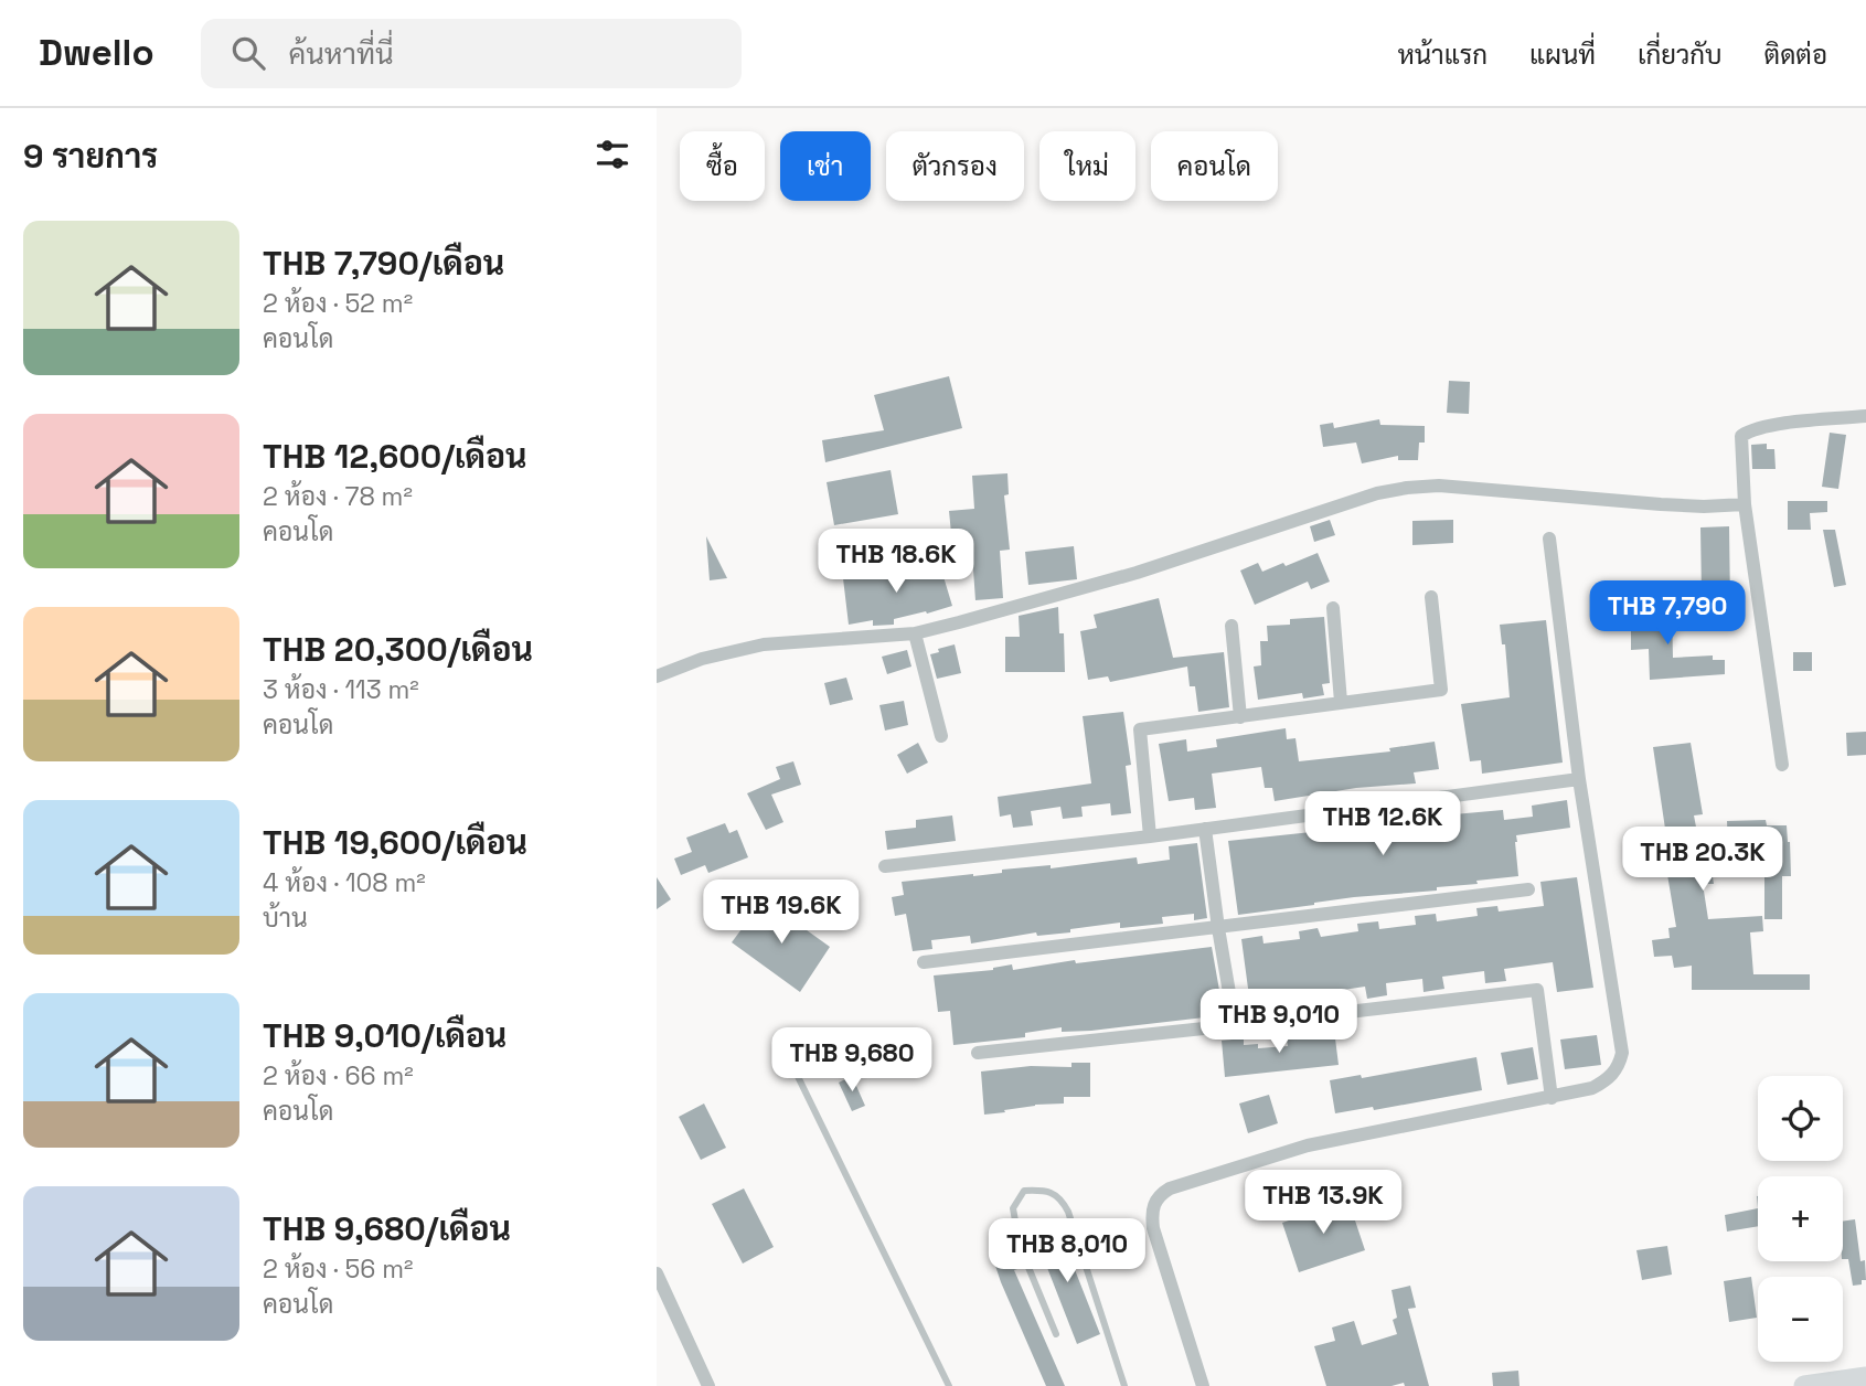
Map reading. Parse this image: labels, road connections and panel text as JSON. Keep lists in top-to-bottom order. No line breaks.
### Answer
{"page":{"header":"Dwello","search":"ค้นหาที่นี่","nav":["หน้าแรก","แผนที่","เกี่ยวกับ","ติดต่อ"],"heading":"9 รายการ","chip":["ซื้อ","เช่า","ตัวกรอง","ใหม่","คอนโด"],"list":[{"name":"THB 7,790/เดือน","note":"2 ห้อง · 52 m² · คอนโด"},{"name":"THB 12,600/เดือน","note":"2 ห้อง · 78 m² · คอนโด"},{"name":"THB 20,300/เดือน","note":"3 ห้อง · 113 m² · คอนโด"},{"name":"THB 19,600/เดือน","note":"4 ห้อง · 108 m² · บ้าน"},{"name":"THB 9,010/เดือน","note":"2 ห้อง · 66 m² · คอนโด"},{"name":"THB 9,680/เดือน","note":"2 ห้อง · 56 m² · คอนโด"}],"price":["THB 18.6K","THB 7,790","THB 12.6K","THB 20.3K","THB 19.6K","THB 9,010","THB 9,680","THB 13.9K","THB 8,010"],"map_buttons":["+","−"]}}
